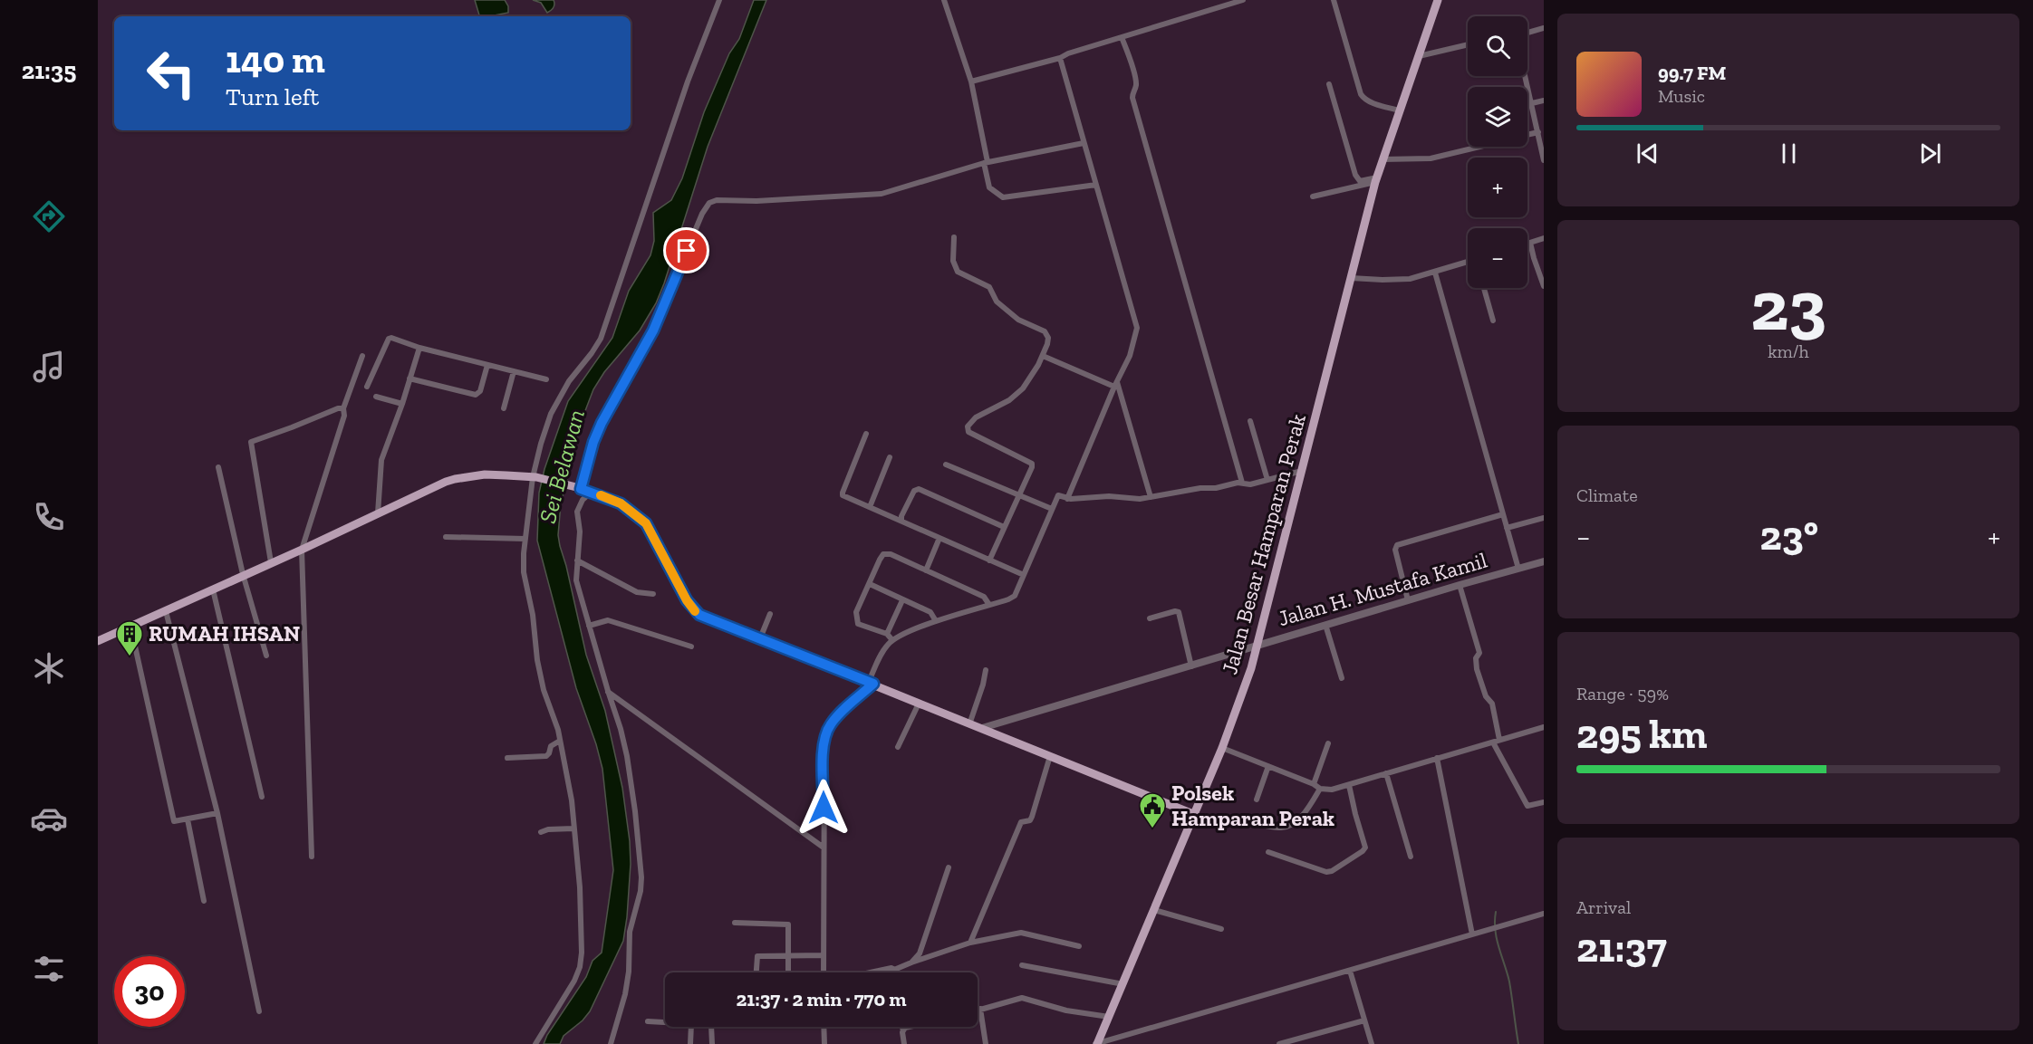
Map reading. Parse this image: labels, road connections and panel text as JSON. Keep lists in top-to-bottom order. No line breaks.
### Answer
{"streets":{"main road":["Jalan Besar Hamparan Perak"],"street":["Jalan H. Mustafa Kamil"]},"crossings":[["Jalan Besar Hamparan Perak","Jalan H. Mustafa Kamil"]],"water":["Sei Belawan"],"places":{"building":["RUMAH IHSAN"],"public building":["Polsek Hamparan Perak"]},"page":{"tabs":"21:35","map_buttons":["+","−"],"turn":["140 m","Turn left"],"song":["99.7 FM","Music"],"tile":[["23","km/h"],"Climate",["Range · 59%","295 km"],["Arrival","21:37"]],"heat":["−","23°","+"],"limit":"30","trip":"21:37 · 2 min · 770 m"}}
